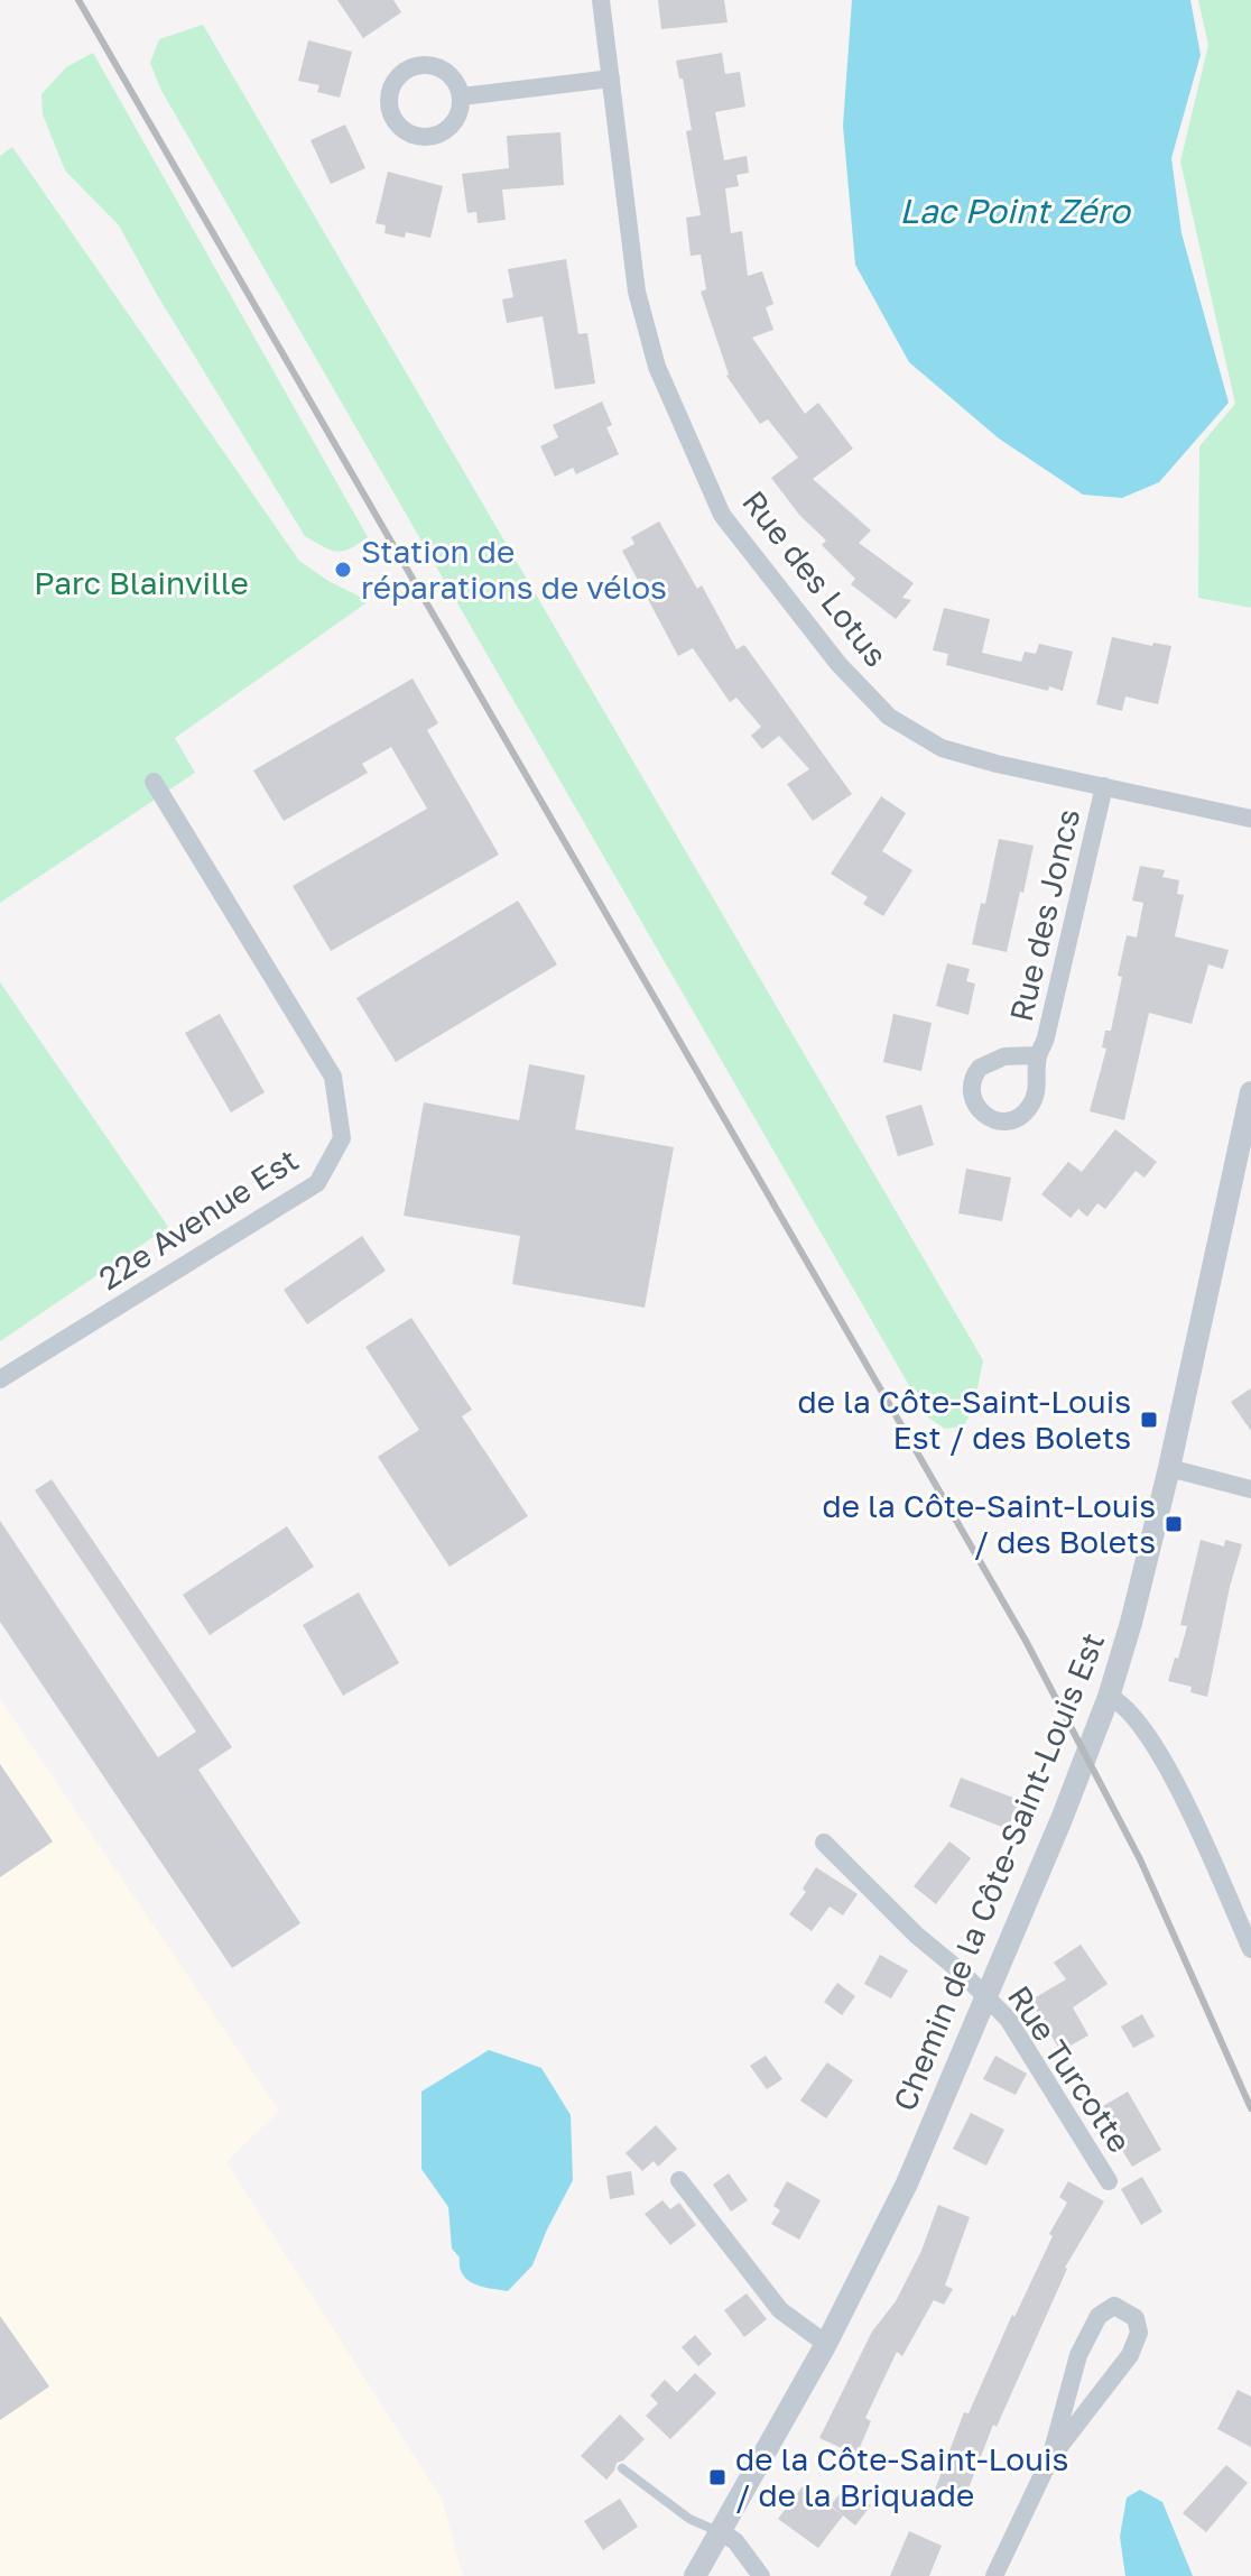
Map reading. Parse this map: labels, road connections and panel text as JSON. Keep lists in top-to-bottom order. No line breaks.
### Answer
{"streets":{"street":["Rue des Lotus","Rue des Joncs","22e Avenue Est","Chemin de la Côte-Saint-Louis Est","Rue Turcotte"]},"crossings":[["Rue des Lotus","Rue des Joncs"],["Chemin de la Côte-Saint-Louis Est","Rue Turcotte"]],"water":["Lac Point Zéro"],"parks":["Parc Blainville"],"places":{"other":["Station de réparations de vélos"],"transit":["de la Côte-Saint-Louis Est / des Bolets","de la Côte-Saint-Louis / des Bolets","de la Côte-Saint-Louis / de la Briquade"]}}
